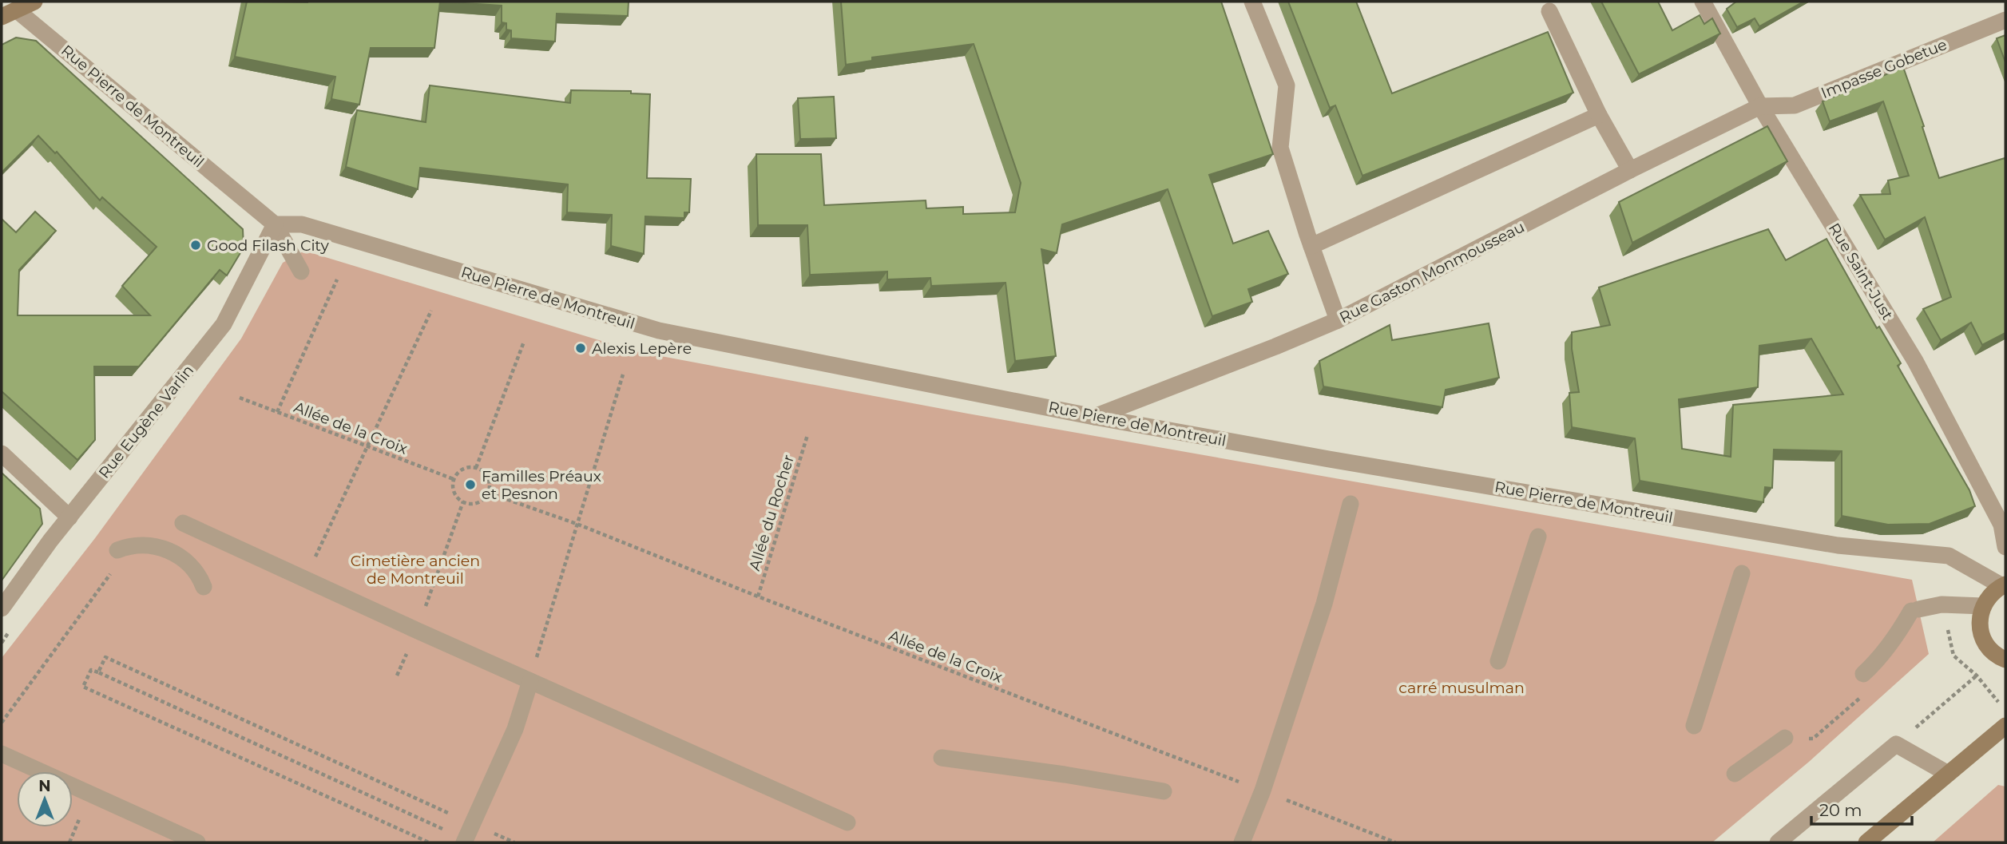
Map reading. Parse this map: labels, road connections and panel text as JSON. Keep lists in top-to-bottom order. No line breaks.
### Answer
{"streets":{"street":["Impasse Gobetue","Rue Pierre de Montreuil","Rue Saint-Just","Rue Gaston Monmousseau","Rue Eugène Varlin"],"path":["Allée de la Croix","Allée du Rocher"]},"crossings":[["Impasse Gobetue","Rue Saint-Just"],["Impasse Gobetue","Rue Gaston Monmousseau"],["Rue Pierre de Montreuil","Rue Gaston Monmousseau"],["Rue Pierre de Montreuil","Rue Eugène Varlin"],["Rue Saint-Just","Rue Gaston Monmousseau"],["Allée de la Croix","Allée du Rocher"]],"parks":["Cimetière ancien de Montreuil","carré musulman"],"places":["Good Filash City","Alexis Lepère","Familles Préaux et Pesnon"],"scale_bar":"20 m","north":"top"}
